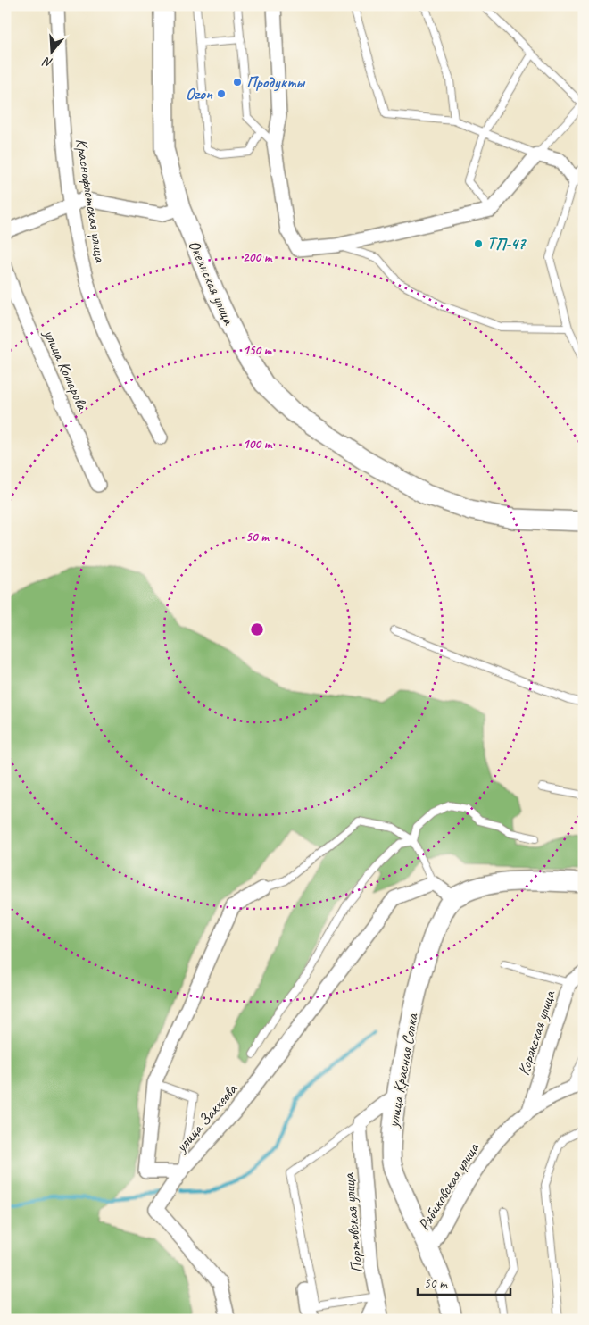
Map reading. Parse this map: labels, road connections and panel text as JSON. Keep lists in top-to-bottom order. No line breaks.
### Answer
{"streets":{"main road":["Океанская улица","улица Красная Сопка"],"street":["Краснофлотская улица","улица Комарова","Корякская улица","улица Закхеева","Рябиковская улица","Портовская улица"]},"crossings":[["Корякская улица","Рябиковская улица"],["улица Красная Сопка","Рябиковская улица"]],"places":["Продукты","Ozon","ТП-47"],"scale_bar":"50 m","north":"bottom","rings":["200 m","150 m","100 m","50 m"]}
